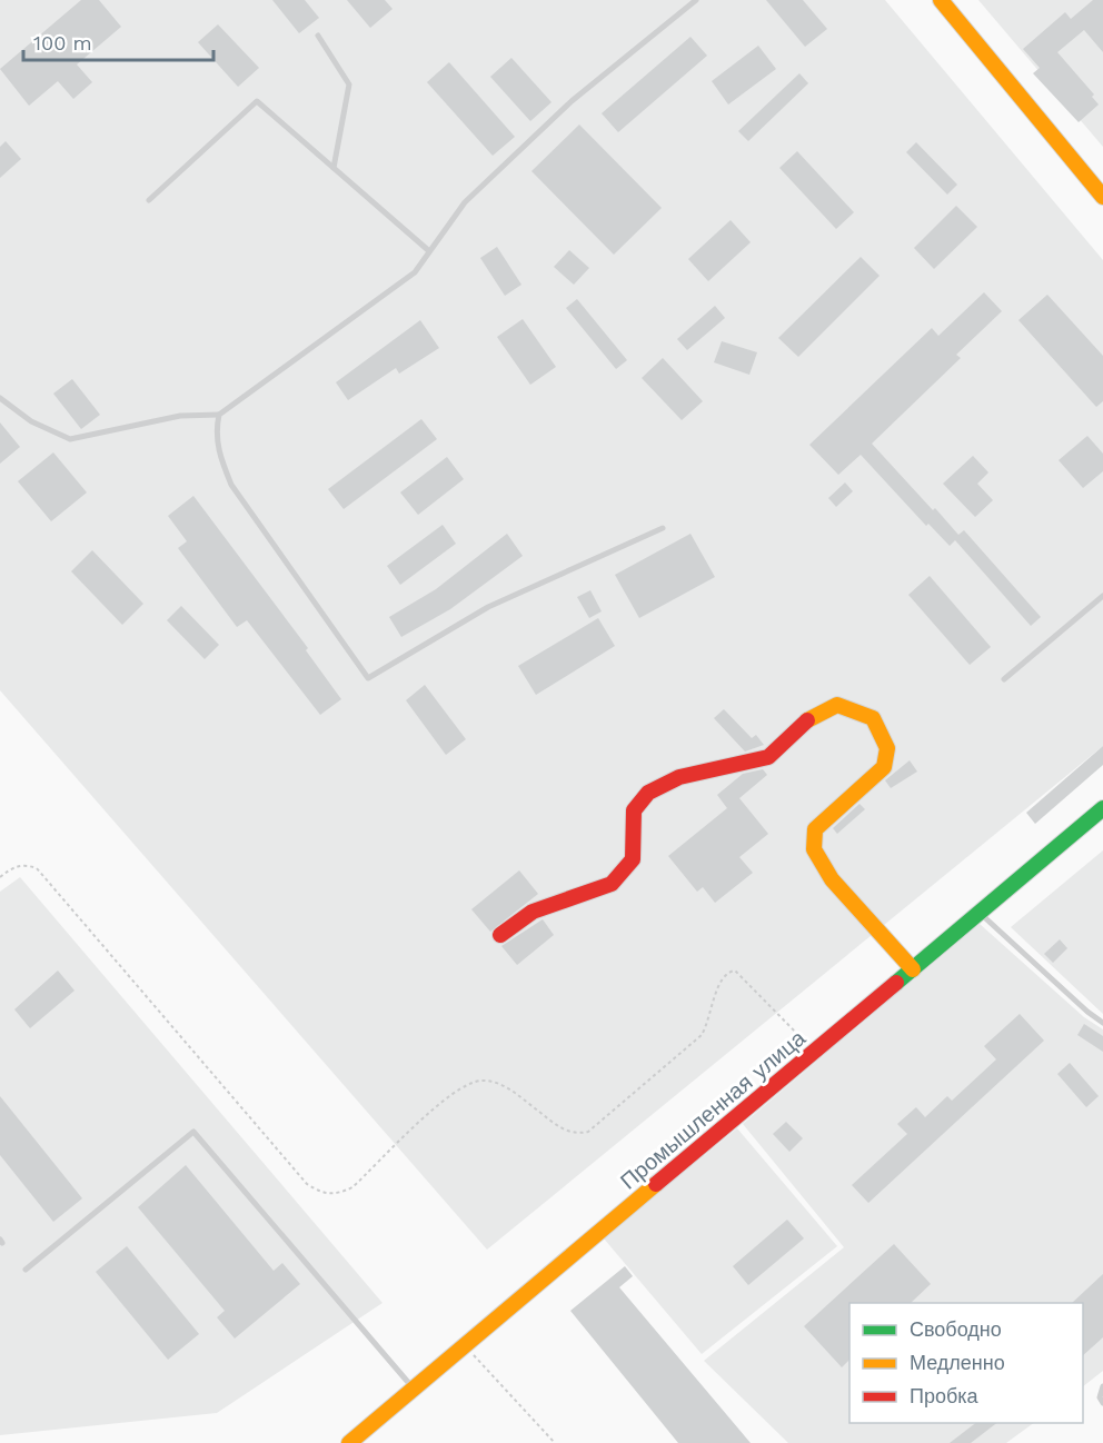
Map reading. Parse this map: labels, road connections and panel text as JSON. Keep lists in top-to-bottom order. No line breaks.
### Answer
{"streets":{"street":["Промышленная улица"]},"legend":["Свободно","Медленно","Пробка"],"scale_bar":"100 m"}
